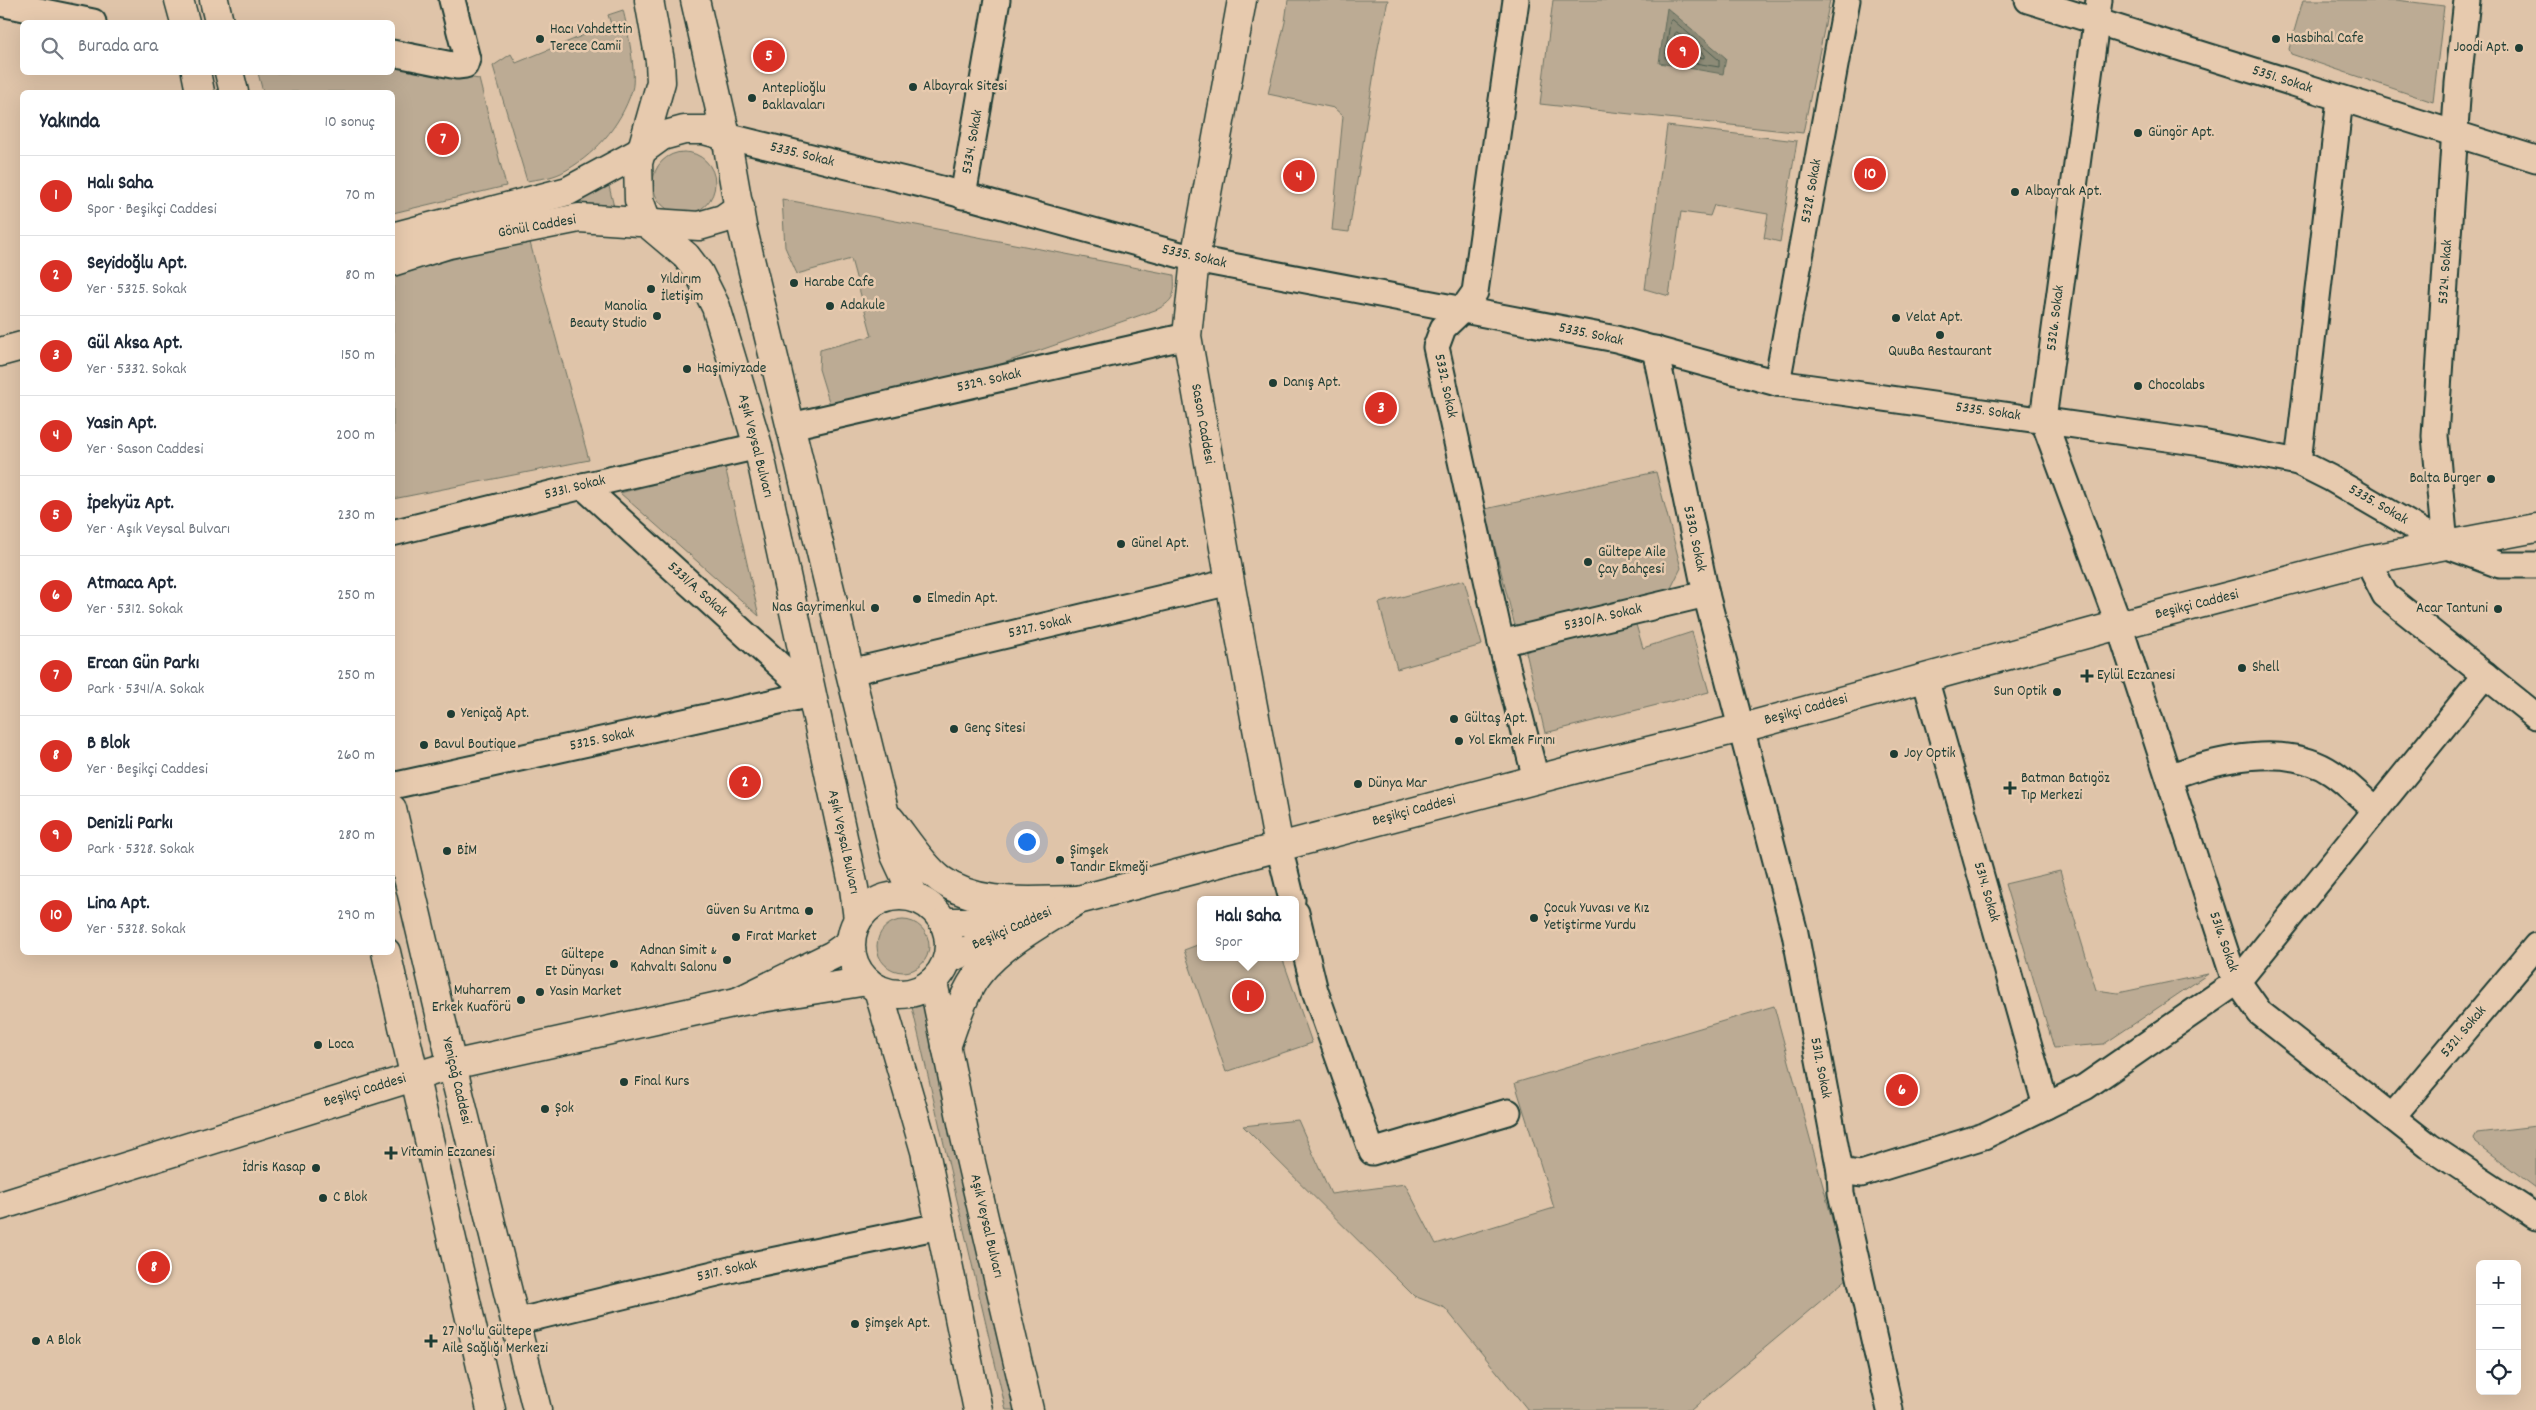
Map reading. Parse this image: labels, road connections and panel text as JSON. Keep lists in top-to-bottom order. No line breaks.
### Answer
{"streets":{"street":["5351. Sokak","5334. Sokak","5335. Sokak","5328. Sokak","Gönül Caddesi","5324. Sokak","5326. Sokak","5329. Sokak","5332. Sokak","Sason Caddesi","Aşık Veysal Bulvarı","5331. Sokak","5330. Sokak","5331/A. Sokak","Beşikçi Caddesi","5330/A. Sokak","5327. Sokak","5325. Sokak","5314. Sokak","5316. Sokak","5321. Sokak","5312. Sokak","Yeniçağ Caddesi","5317. Sokak"]},"crossings":[["5351. Sokak","5324. Sokak"],["5351. Sokak","5326. Sokak"],["5334. Sokak","5335. Sokak"],["5335. Sokak","5328. Sokak"],["5335. Sokak","Gönül Caddesi"],["5335. Sokak","5324. Sokak"],["5335. Sokak","5326. Sokak"],["5335. Sokak","5332. Sokak"],["5335. Sokak","Sason Caddesi"],["5335. Sokak","Aşık Veysal Bulvarı"],["5335. Sokak","5330. Sokak"],["5335. Sokak","Beşikçi Caddesi"],["Gönül Caddesi","Aşık Veysal Bulvarı"],["5324. Sokak","Beşikçi Caddesi"],["5326. Sokak","Beşikçi Caddesi"],["5326. Sokak","5316. Sokak"],["5329. Sokak","Sason Caddesi"],["5332. Sokak","Beşikçi Caddesi"],["5332. Sokak","5330/A. Sokak"],["Sason Caddesi","Beşikçi Caddesi"],["Sason Caddesi","5327. Sokak"],["Aşık Veysal Bulvarı","5331. Sokak"],["Aşık Veysal Bulvarı","5331/A. Sokak"],["Aşık Veysal Bulvarı","Beşikçi Caddesi"],["Aşık Veysal Bulvarı","5325. Sokak"],["Aşık Veysal Bulvarı","5317. Sokak"],["5331. Sokak","5331/A. Sokak"],["5330. Sokak","Beşikçi Caddesi"],["5330. Sokak","5330/A. Sokak"],["5330. Sokak","5312. Sokak"],["5331/A. Sokak","5325. Sokak"],["Beşikçi Caddesi","5314. Sokak"],["Beşikçi Caddesi","5316. Sokak"],["Beşikçi Caddesi","5312. Sokak"],["Beşikçi Caddesi","Yeniçağ Caddesi"],["5316. Sokak","5321. Sokak"],["Yeniçağ Caddesi","5317. Sokak"]],"places":{"other":["Hacı Vahdettin Terece Camii","Hasbihal Cafe","Joodi Apt.","Albayrak Sitesi","Anteplioğlu Baklavaları","Güngör Apt.","Albayrak Apt.","Harabe Cafe","Yıldırım İletişim","Adakule","Manolia Beauty Studio","Velat Apt.","QuuBa Restaurant","Haşimiyzade","Danış Apt.","Chocolabs","Balta Burger","Günel Apt.","Gültepe Aile Çay Bahçesi","Elmedin Apt.","Nas Gayrimenkul","Acar Tantuni","Shell","Sun Optik","Yeniçağ Apt.","Gültaş Apt.","Genç Sitesi","Yol Ekmek Fırını","Bavul Boutique","Joy Optik","Dünya Mar","BİM","Şimşek Tandır Ekmeği","Güven Su Arıtma","Çocuk Yuvası ve Kız Yetiştirme Yurdu","Fırat Market","Adnan Simit & Kahvaltı Salonu","Gültepe Et Dünyası","Yasin Market","Muharrem Erkek Kuaförü","Loca","Final Kurs","Şok","İdris Kasap","C Blok","Şimşek Apt.","A Blok"],"health":["Eylül Eczanesi","Batman Batıgöz Tıp Merkezi","Vitamin Eczanesi","27 No'lu Gültepe Aile Sağlığı Merkezi"]},"page":{"search":"Burada ara","pins":["9","5","7","10","4","3","2","1","6","8"],"heading":["Yakında","10 sonuç"],"list":[{"mark":"1","name":"Halı Saha","note":"Spor · Beşikçi Caddesi","value":"70 m"},{"mark":"2","name":"Seyidoğlu Apt.","note":"Yer · 5325. Sokak","value":"80 m"},{"mark":"3","name":"Gül Aksa Apt.","note":"Yer · 5332. Sokak","value":"150 m"},{"mark":"4","name":"Yasin Apt.","note":"Yer · Sason Caddesi","value":"200 m"},{"mark":"5","name":"İpekyüz Apt.","note":"Yer · Aşık Veysal Bulvarı","value":"230 m"},{"mark":"6","name":"Atmaca Apt.","note":"Yer · 5312. Sokak","value":"250 m"},{"mark":"7","name":"Ercan Gün Parkı","note":"Park · 5341/A. Sokak","value":"250 m"},{"mark":"8","name":"B Blok","note":"Yer · Beşikçi Caddesi","value":"260 m"},{"mark":"9","name":"Denizli Parkı","note":"Park · 5328. Sokak","value":"280 m"},{"mark":"10","name":"Lina Apt.","note":"Yer · 5328. Sokak","value":"290 m"}],"popup":["Halı Saha","Spor"],"map_buttons":["+","−"]}}
